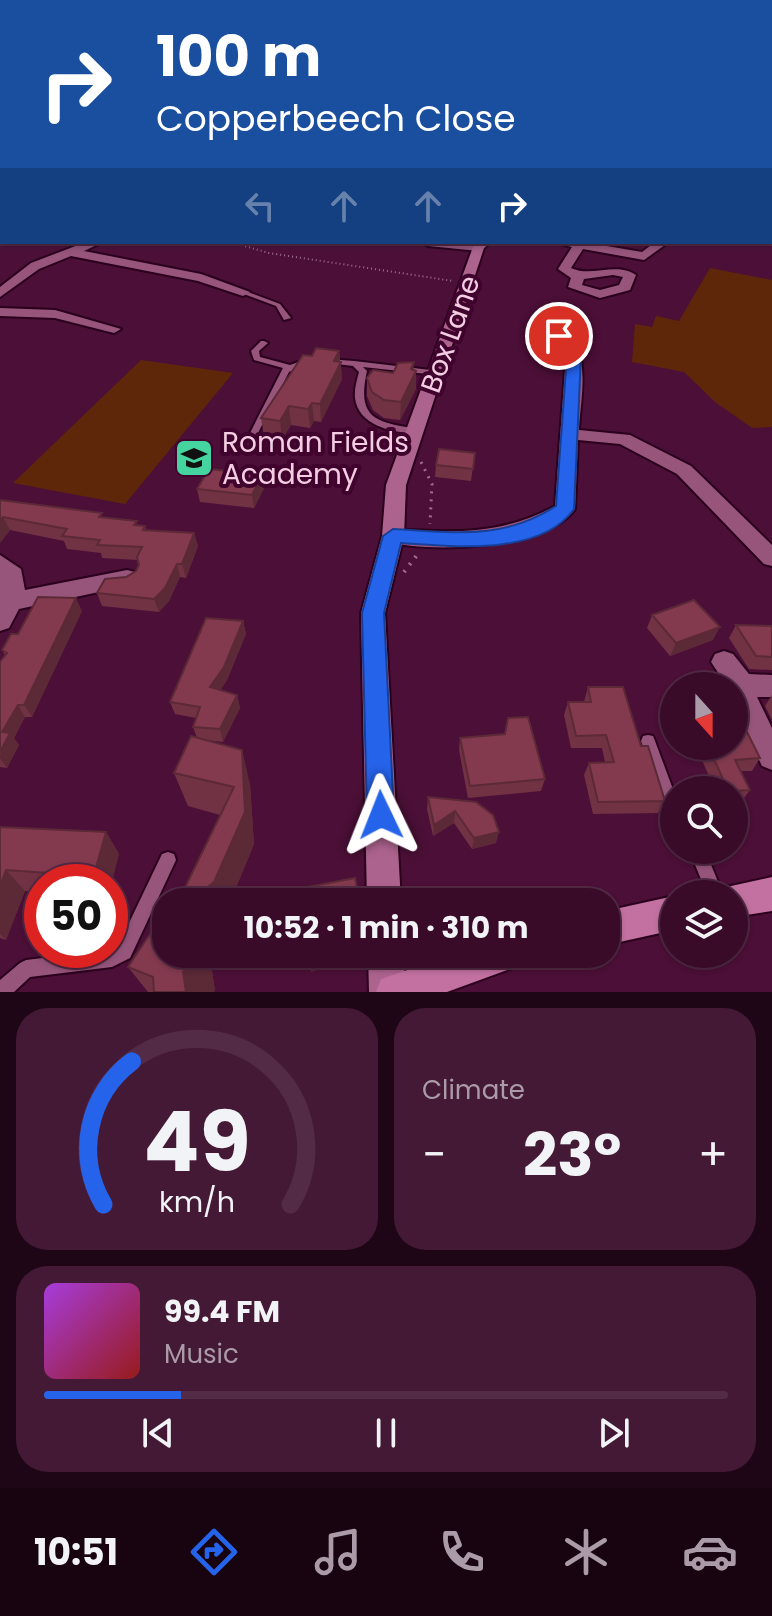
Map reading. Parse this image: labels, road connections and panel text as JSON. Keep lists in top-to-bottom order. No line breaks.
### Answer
{"streets":{"main road":["Box Lane"]},"places":{"school or university":["Roman Fields Academy"]},"north":"bottom","page":{"turn":["100 m","Copperbeech Close"],"limit":"50","trip":"10:52 · 1 min · 310 m","tile":"Climate","heat":["−","23°","+"],"song":["99.4 FM","Music"],"tabs":"10:51","gauge":["49","km/h"]}}
